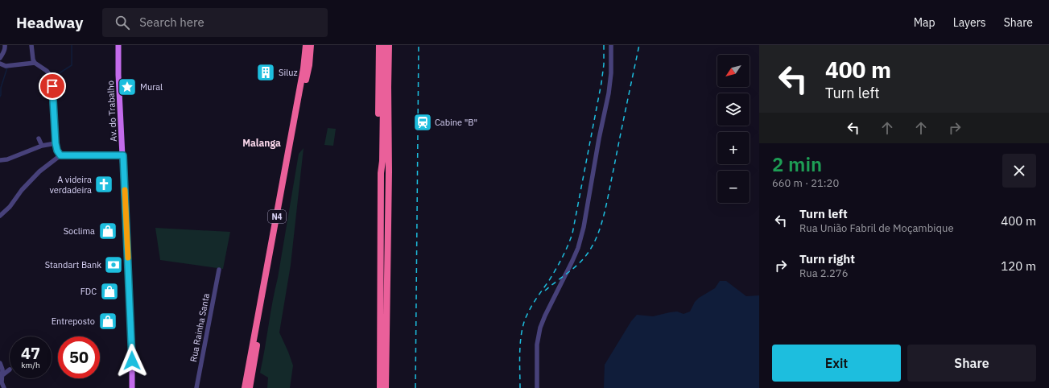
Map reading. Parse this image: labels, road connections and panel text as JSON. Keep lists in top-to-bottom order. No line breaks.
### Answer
{"streets":{"highway":["N4"],"main road":["Av. do Trabalho"],"street":["Rua Rainha Santa"]},"districts":["Malanga"],"places":{"building":["Siluz"],"place":["Mural"],"station":["Cabine \"B\""],"church":["A videira verdadeira"],"shop":["Soclima","FDC","Entreposto"],"bank":["Standart Bank"]},"north":"bottom left","page":{"header":"Headway","search":"Search here","nav":["Map","Layers","Share"],"turn":["400 m","Turn left"],"map_buttons":["+","−"],"heading":["2 min","660 m · 21:20"],"list":[{"name":"Turn left","note":"Rua União Fabril de Moçambique","value":"400 m"},{"name":"Turn right","note":"Rua 2.276","value":"120 m"}],"speed":"47 km/h","limit":"50","buttons":["Exit","Share"]}}
